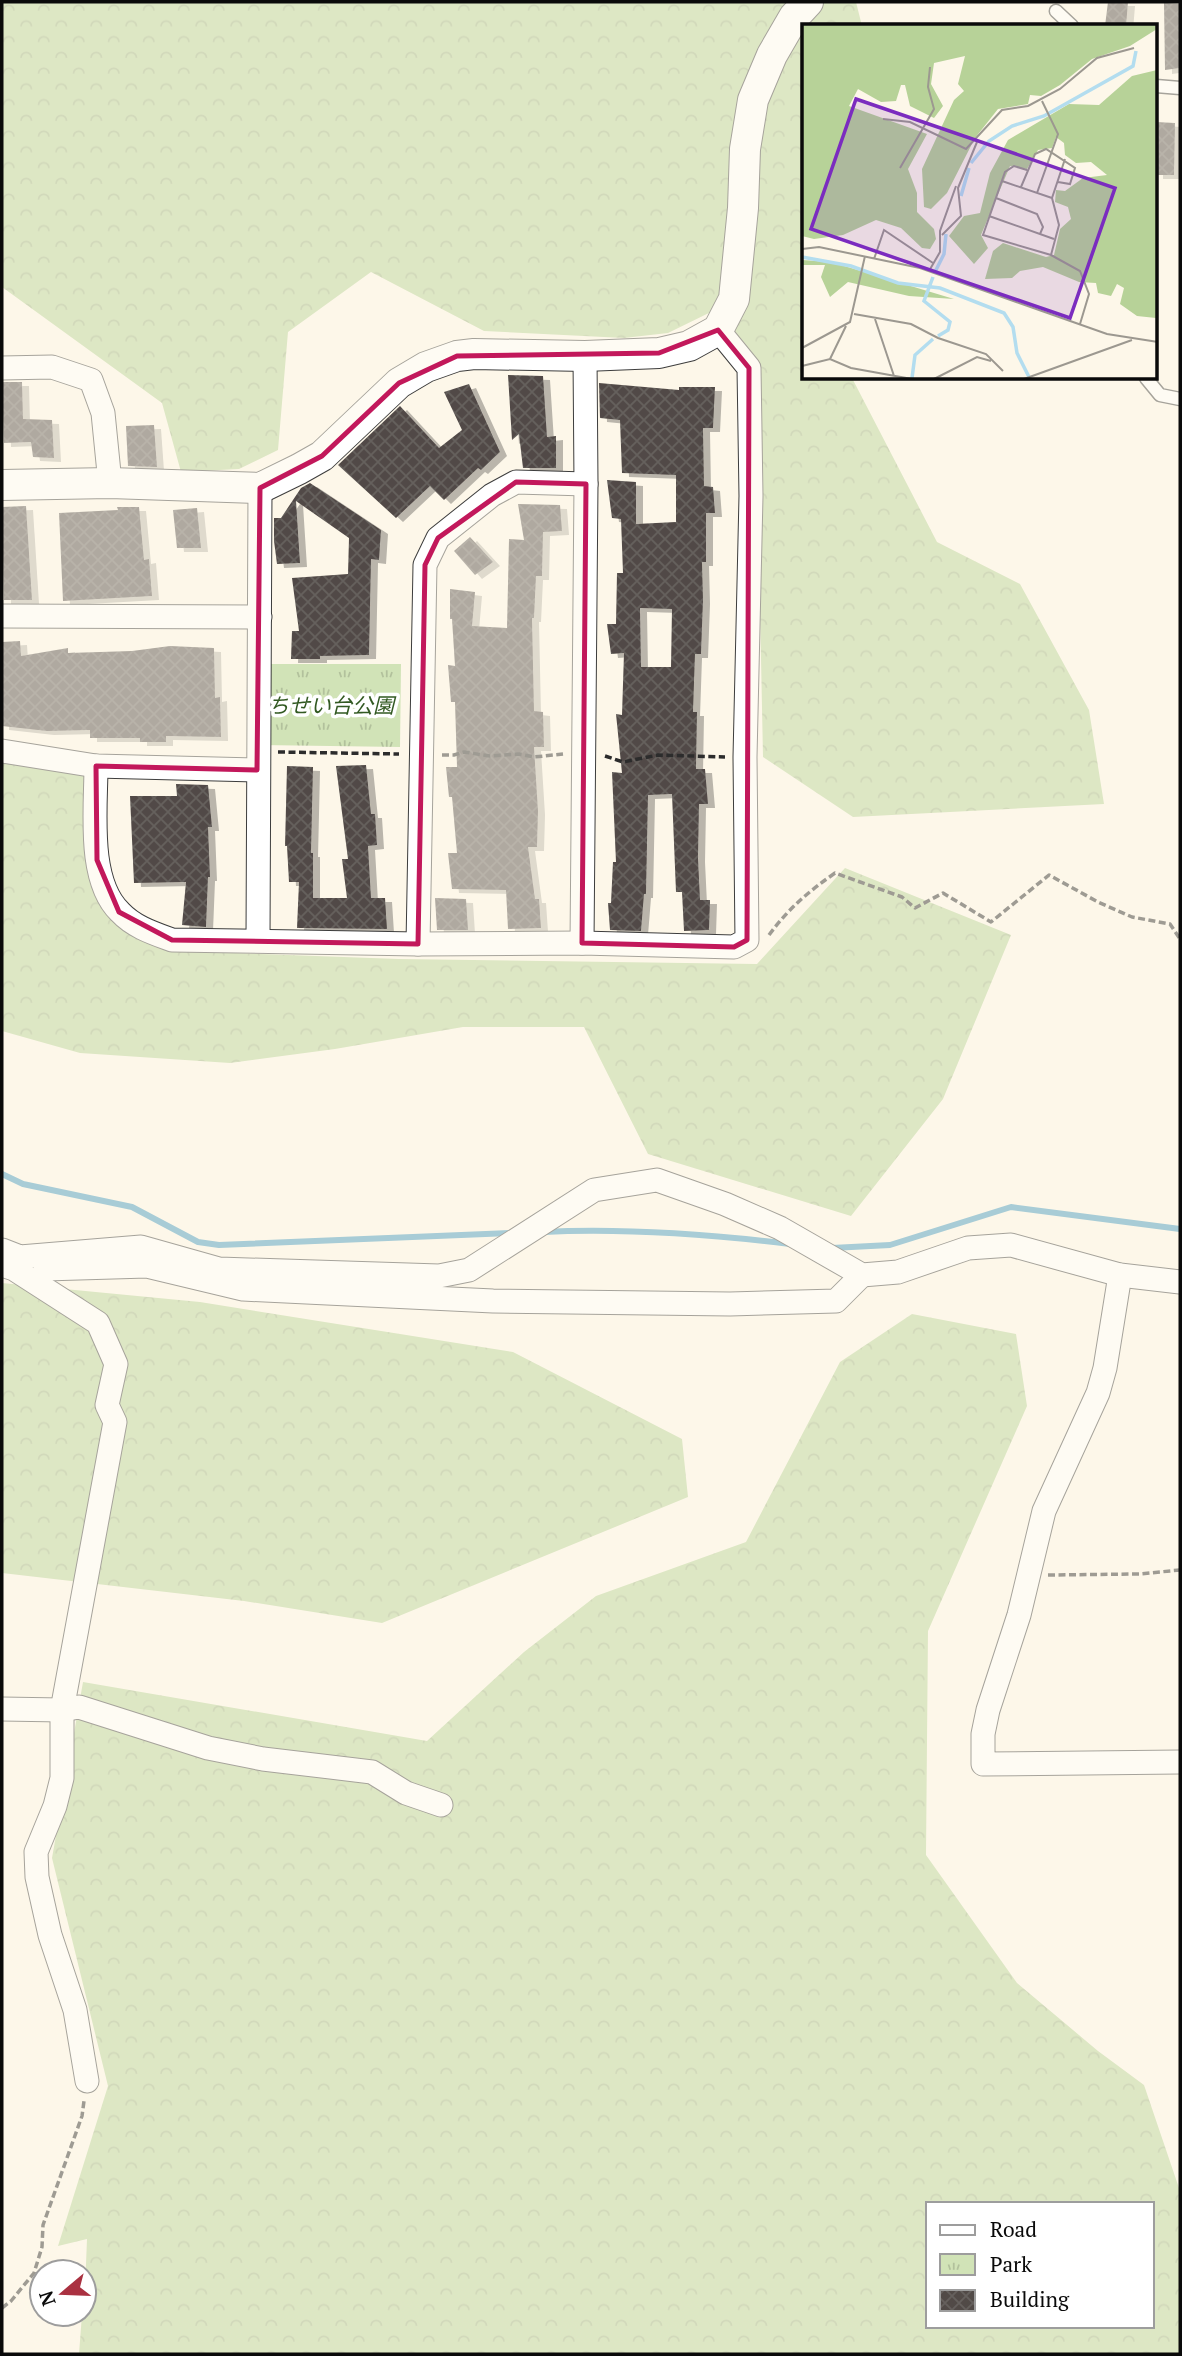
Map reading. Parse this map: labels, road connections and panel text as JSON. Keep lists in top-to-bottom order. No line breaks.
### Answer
{"parks":["ちせい台公園"],"legend":["Road","Park","Building"],"north":"left"}
